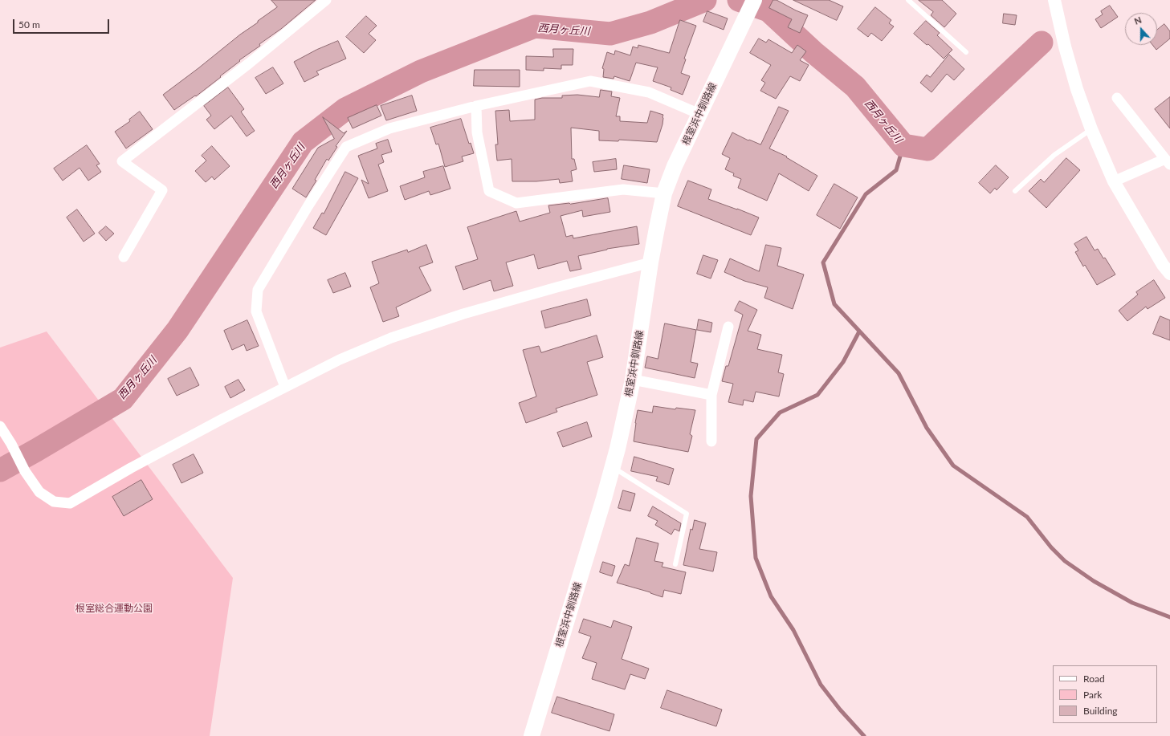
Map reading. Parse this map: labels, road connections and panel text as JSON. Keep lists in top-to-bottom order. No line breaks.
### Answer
{"streets":{"main road":["根室浜中釧路線"]},"water":["西月ヶ丘川"],"parks":["根室総合運動公園"],"legend":["Road","Park","Building"],"scale_bar":"50 m","north":"top"}
